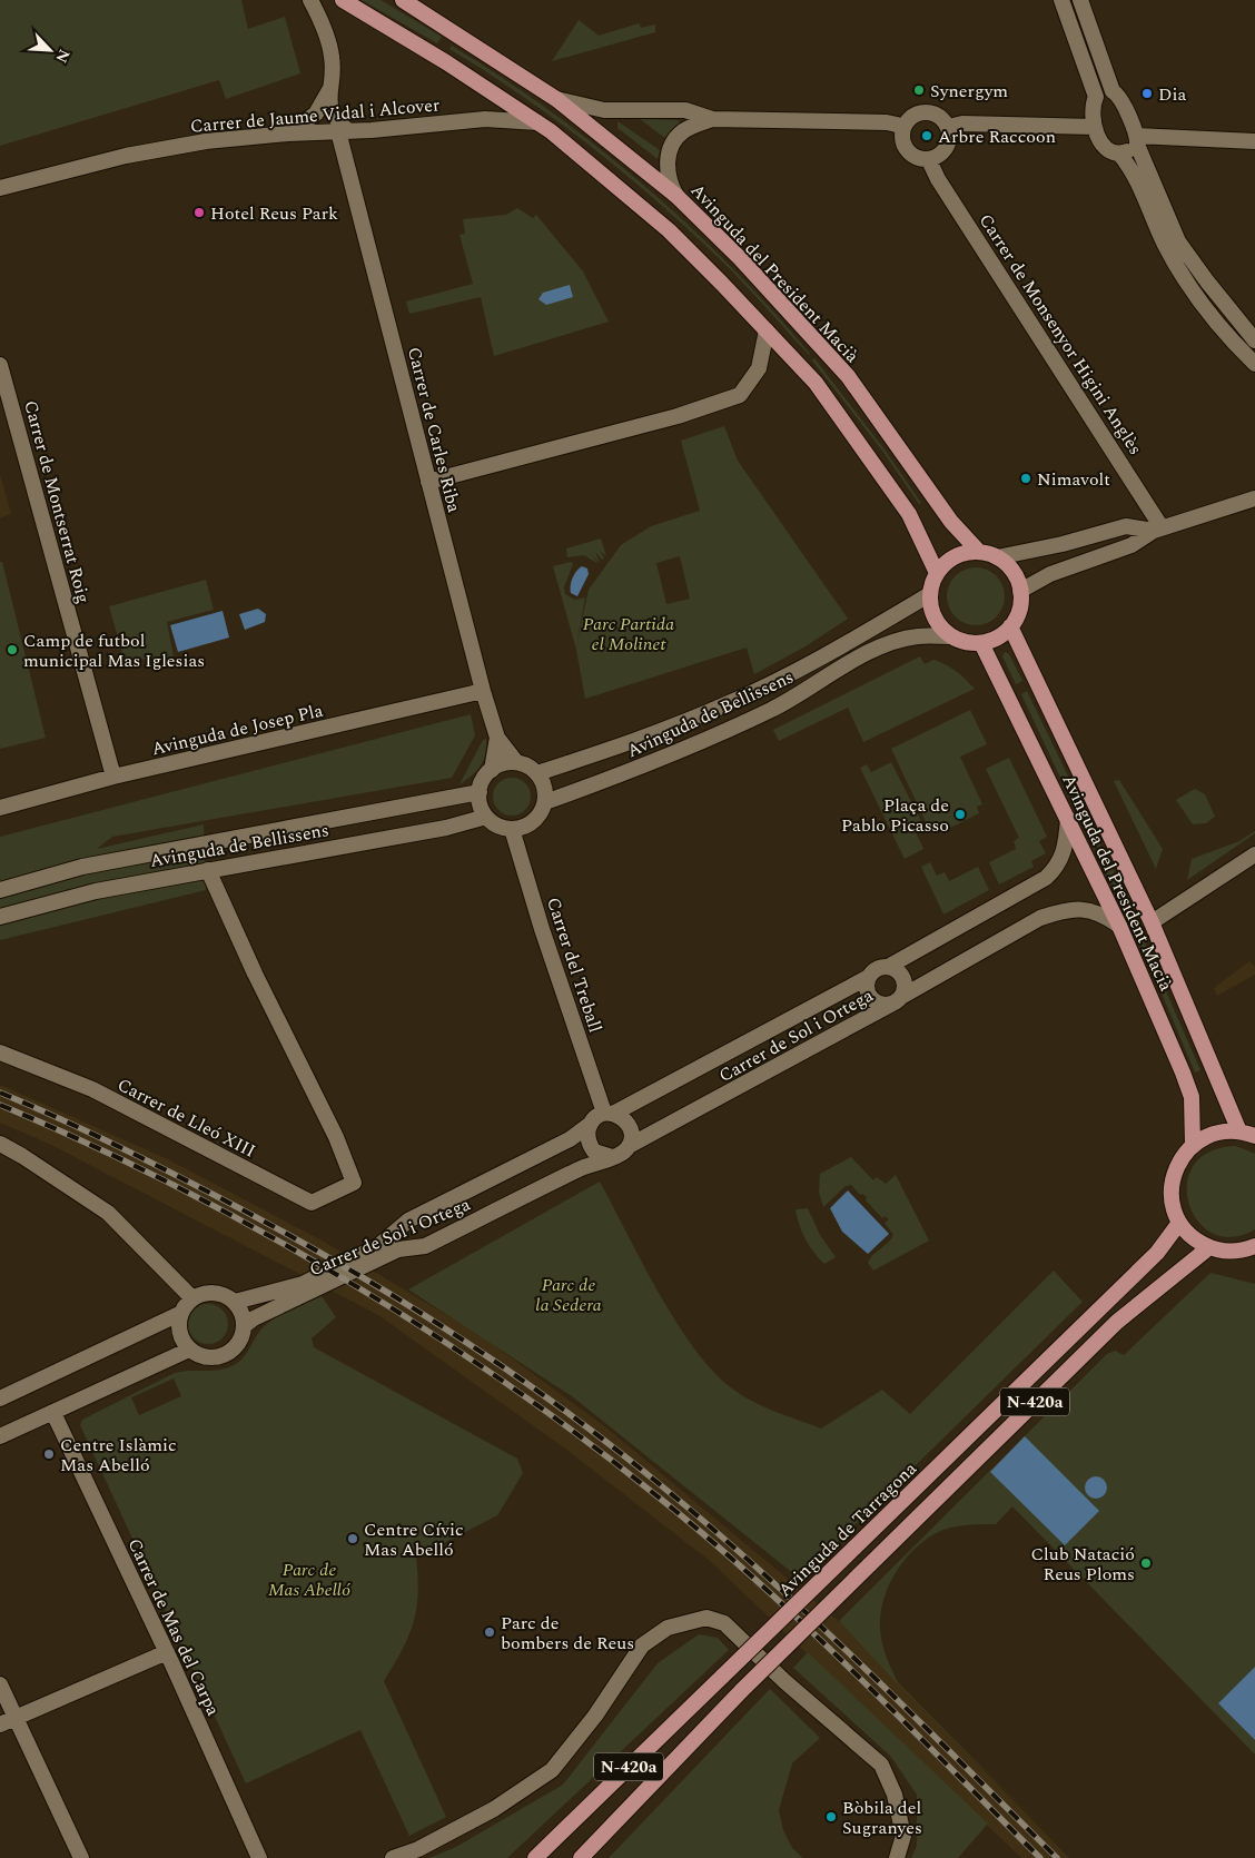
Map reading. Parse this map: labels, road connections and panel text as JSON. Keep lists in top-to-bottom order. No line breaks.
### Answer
{"streets":{"main road":["Avinguda del President Macià","N-420a","Avinguda de Tarragona"],"street":["Carrer de Jaume Vidal i Alcover","Carrer de Monsenyor Higini Anglès","Carrer de Carles Riba","Carrer de Montserrat Roig","Avinguda de Bellissens","Avinguda de Josep Pla","Carrer del Treball","Carrer de Sol i Ortega","Carrer de Lleó XIII","Carrer de Mas del Carpa"]},"crossings":[["Carrer de Jaume Vidal i Alcover","Carrer de Carles Riba"],["Avinguda del President Macià","Avinguda de Bellissens"],["Avinguda del President Macià","Carrer de Sol i Ortega"],["Carrer de Carles Riba","Avinguda de Bellissens"],["Carrer de Carles Riba","Avinguda de Josep Pla"],["Carrer de Carles Riba","Carrer del Treball"],["Carrer de Montserrat Roig","Avinguda de Josep Pla"],["Avinguda de Bellissens","Carrer del Treball"],["Avinguda de Bellissens","Carrer de Lleó XIII"],["Carrer del Treball","Carrer de Sol i Ortega"]],"parks":["Parc Partida el Molinet","Parc de la Sedera","Parc de Mas Abelló"],"places":["Synergym","Dia","Arbre Raccoon","Hotel Reus Park","Nimavolt","Camp de futbol municipal Mas Iglesias","Plaça de Pablo Picasso","Centre Islàmic Mas Abelló","Centre Cívic Mas Abelló","Club Natació Reus Ploms","Parc de bombers de Reus","Bòbila del Sugranyes"],"north":"bottom right"}
